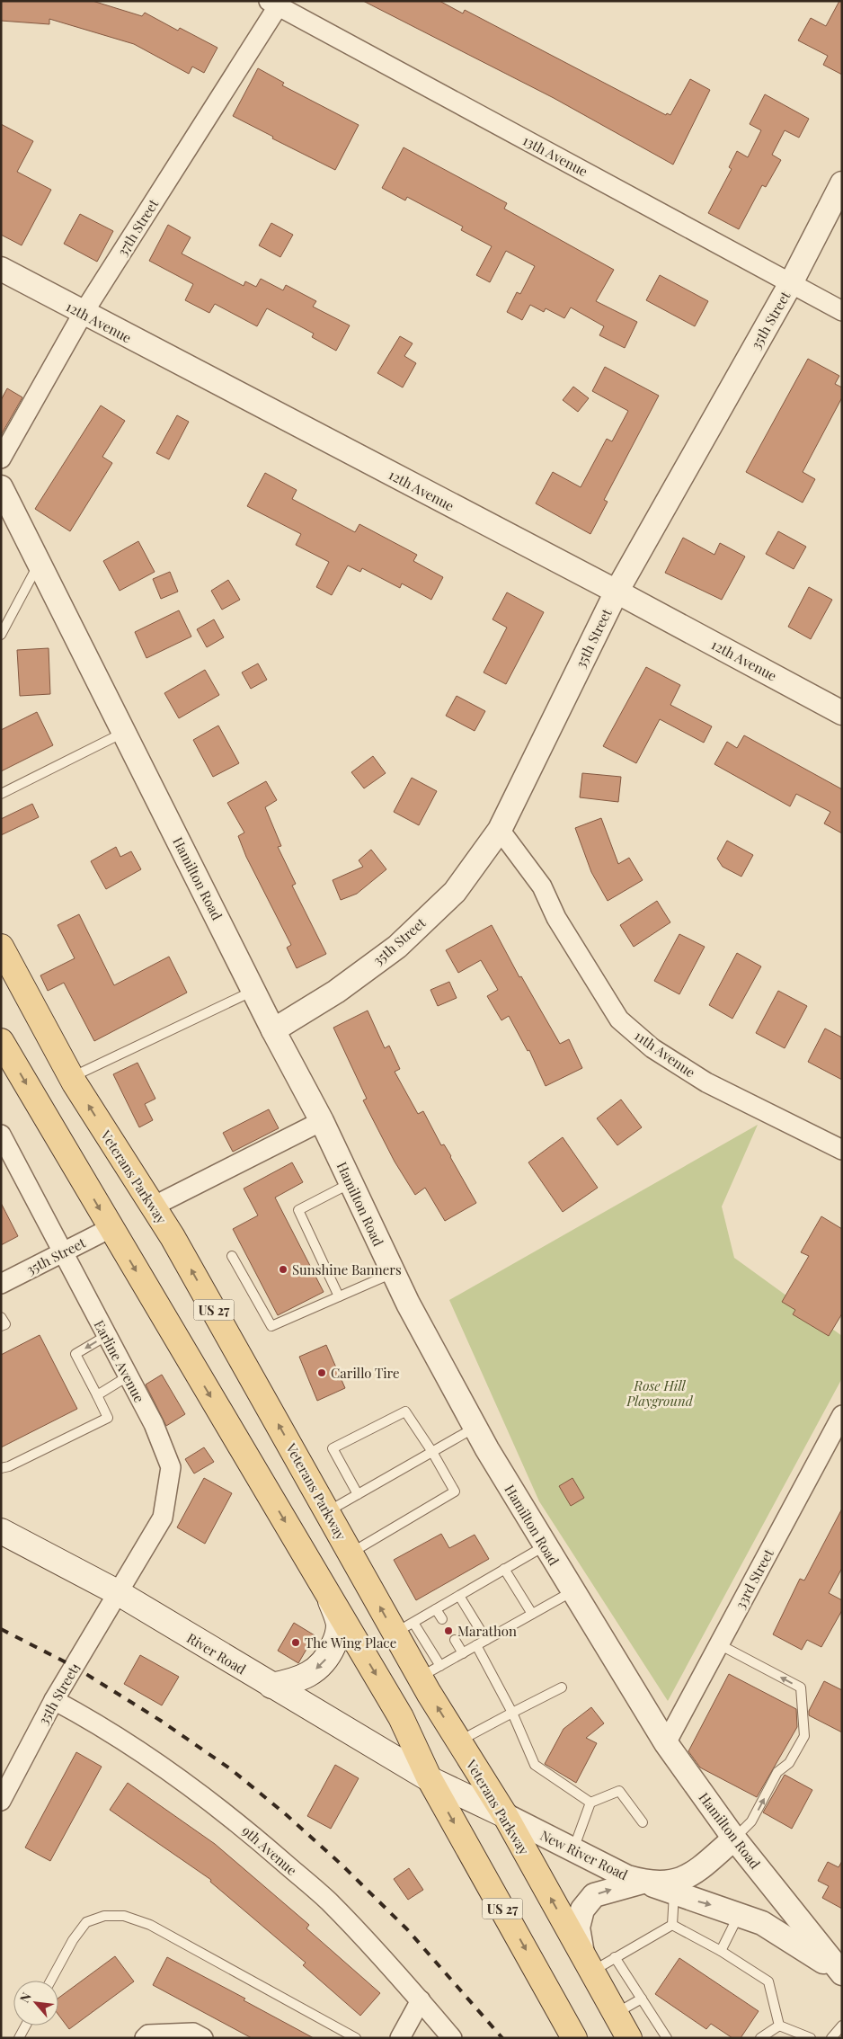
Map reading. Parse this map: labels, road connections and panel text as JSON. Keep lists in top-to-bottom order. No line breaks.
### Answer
{"streets":{"main road":["Veterans Parkway","US 27","River Road","New River Road"],"street":["13th Avenue","37th Street","35th Street","12th Avenue","Hamilton Road","11th Avenue","Earline Avenue","33rd Street","9th Avenue"]},"crossings":[["13th Avenue","37th Street"],["13th Avenue","35th Street"],["37th Street","12th Avenue"],["35th Street","12th Avenue"],["35th Street","Hamilton Road"],["35th Street","11th Avenue"],["35th Street","US 27"],["35th Street","Earline Avenue"],["35th Street","River Road"],["35th Street","9th Avenue"],["Hamilton Road","33rd Street"],["Hamilton Road","New River Road"],["Veterans Parkway","New River Road"],["US 27","River Road"],["US 27","New River Road"],["Earline Avenue","River Road"],["River Road","New River Road"]],"parks":["Rose Hill Playground"],"places":["Sunshine Banners","Carillo Tire","Marathon","The Wing Place"],"north":"top left"}
